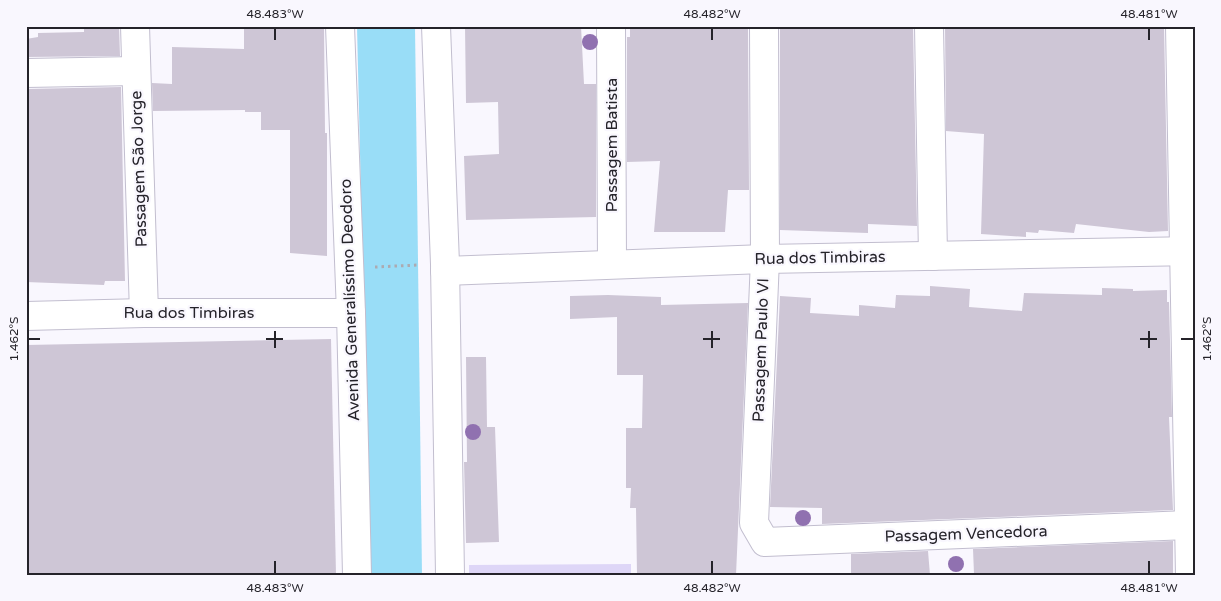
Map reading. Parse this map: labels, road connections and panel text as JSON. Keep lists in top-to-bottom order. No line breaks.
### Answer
{"streets":{"street":["Passagem Batista","Passagem São Jorge","Rua dos Timbiras","Avenida Generalíssimo Deodoro","Passagem Paulo VI","Passagem Vencedora"]},"crossings":[["Passagem Batista","Rua dos Timbiras"],["Passagem São Jorge","Rua dos Timbiras"],["Rua dos Timbiras","Avenida Generalíssimo Deodoro"],["Rua dos Timbiras","Passagem Paulo VI"],["Passagem Paulo VI","Passagem Vencedora"]],"coordinates":["48.483°W","48.482°W","48.481°W","1.462°S"]}
